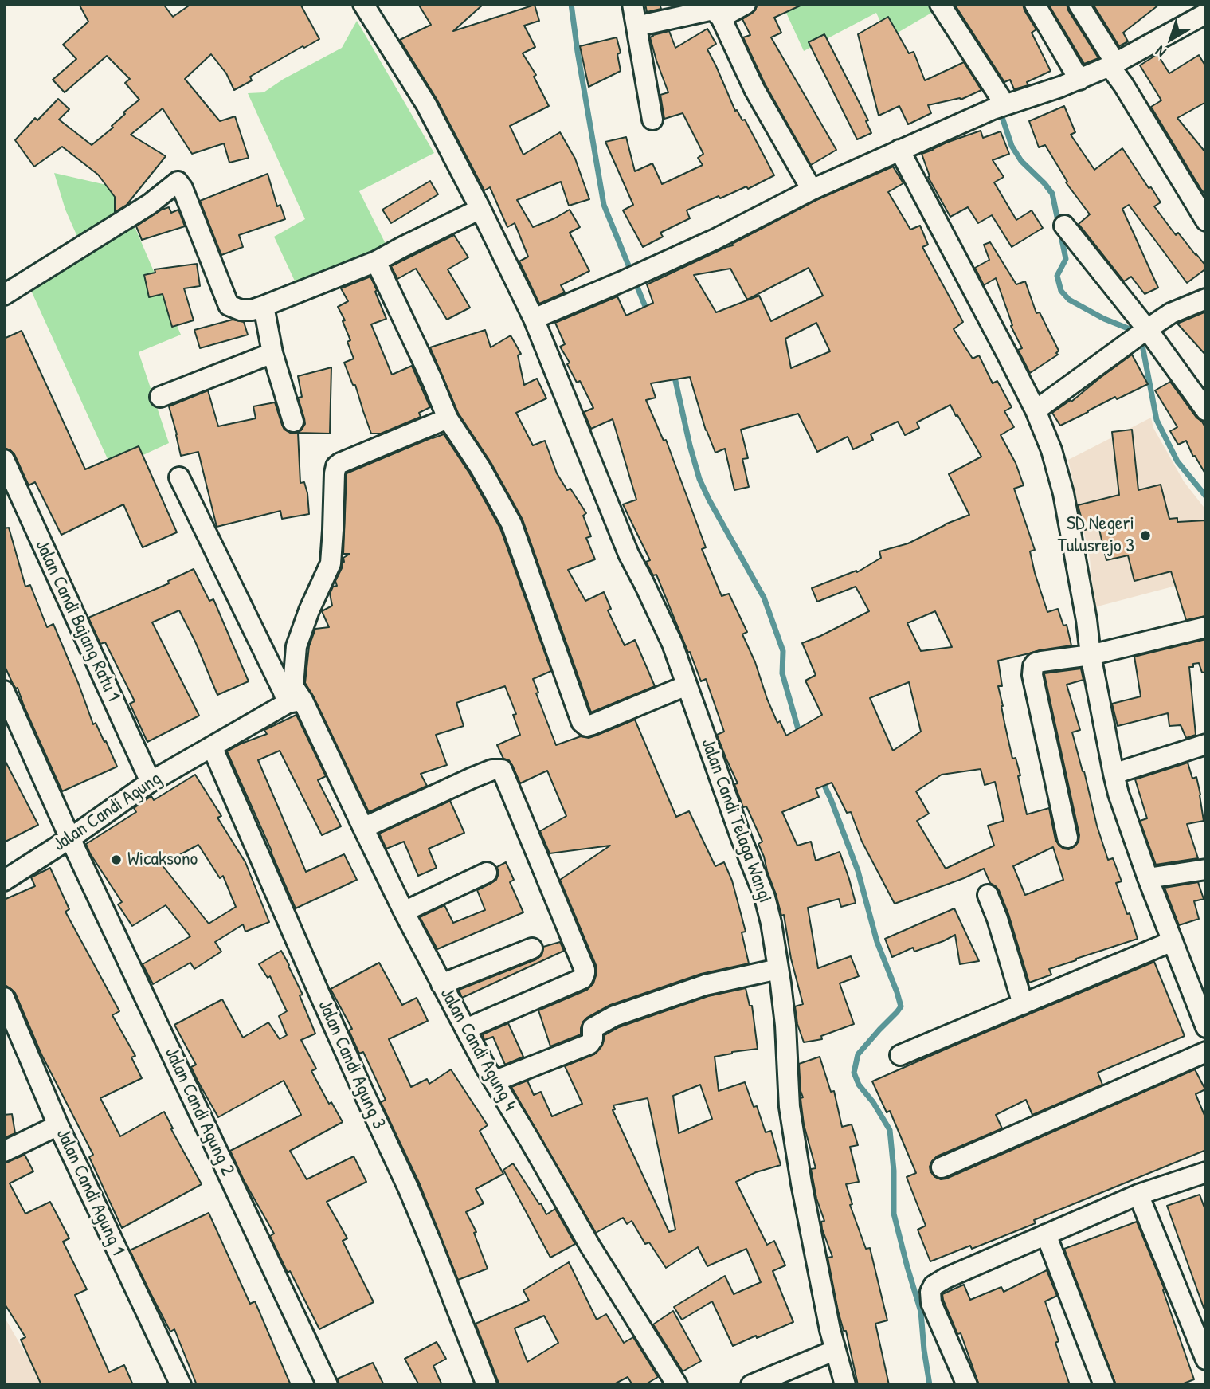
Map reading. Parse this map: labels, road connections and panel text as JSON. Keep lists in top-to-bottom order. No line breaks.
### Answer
{"streets":{"street":["Jalan Candi Bajang Ratu 1","Jalan Candi Agung","Jalan Candi Telaga Wangi","Jalan Candi Agung 4","Jalan Candi Agung 3","Jalan Candi Agung 2","Jalan Candi Agung 1"]},"crossings":[["Jalan Candi Bajang Ratu 1","Jalan Candi Agung"],["Jalan Candi Agung","Jalan Candi Agung 4"],["Jalan Candi Agung","Jalan Candi Agung 3"],["Jalan Candi Agung","Jalan Candi Agung 2"]],"places":["SD Negeri Tulusrejo 3","Wicaksono"],"north":"bottom left"}
